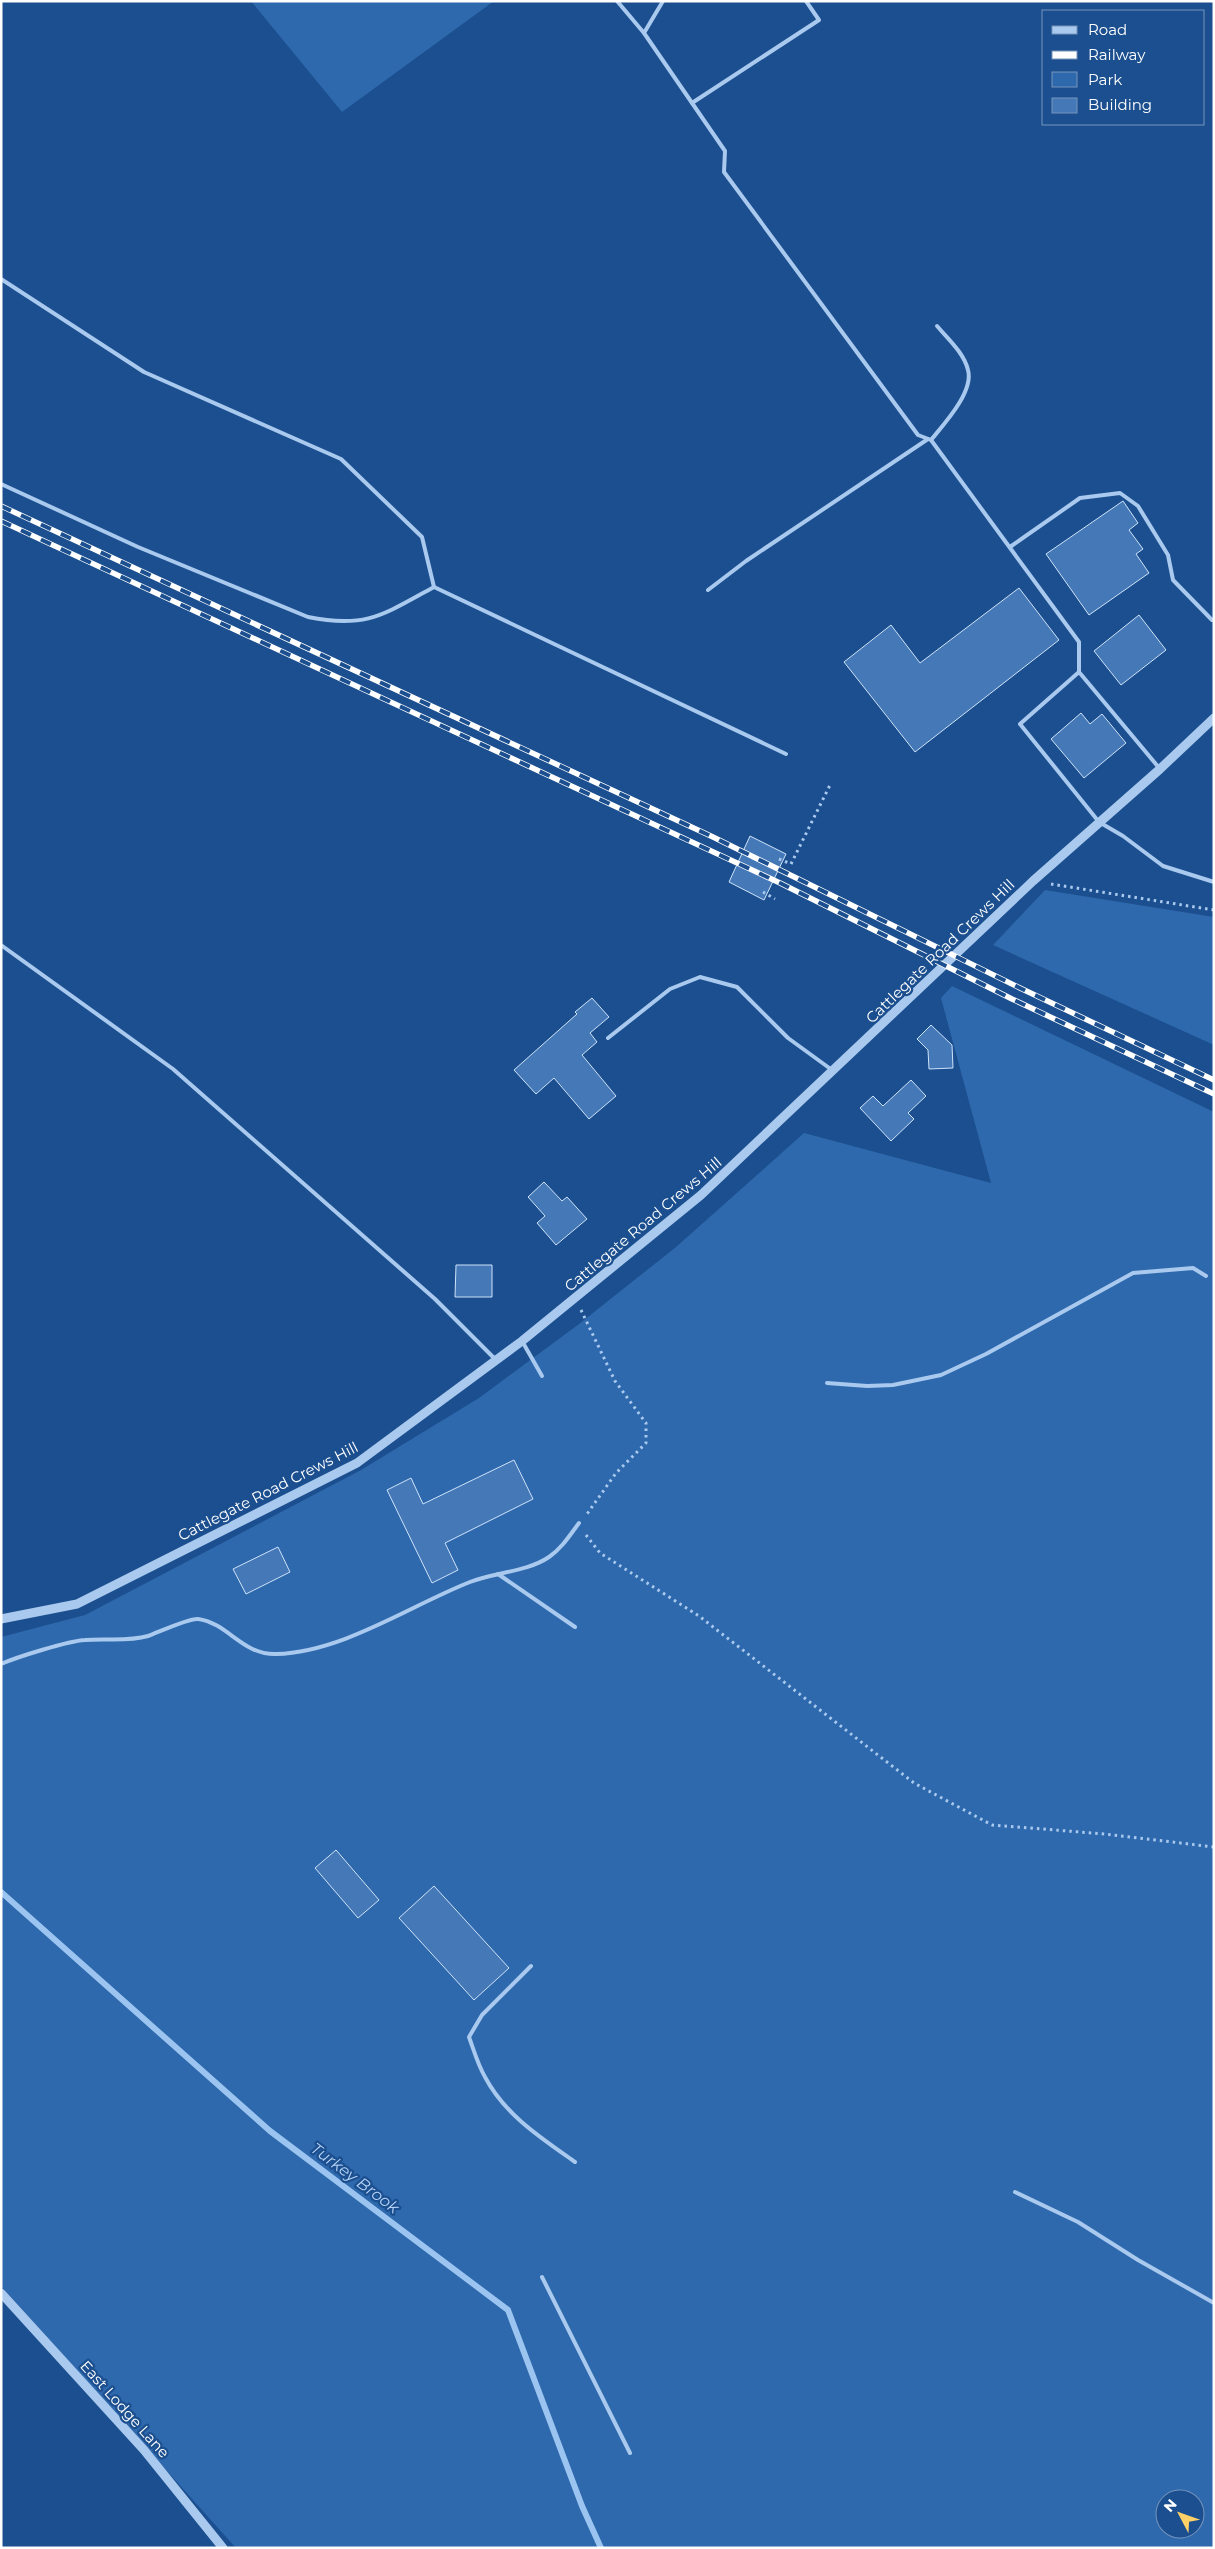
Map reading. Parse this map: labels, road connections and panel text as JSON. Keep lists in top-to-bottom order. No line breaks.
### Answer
{"streets":{"street":["Cattlegate Road Crews Hill","East Lodge Lane"]},"water":["Turkey Brook"],"legend":["Road","Railway","Park","Building"],"north":"top left"}
